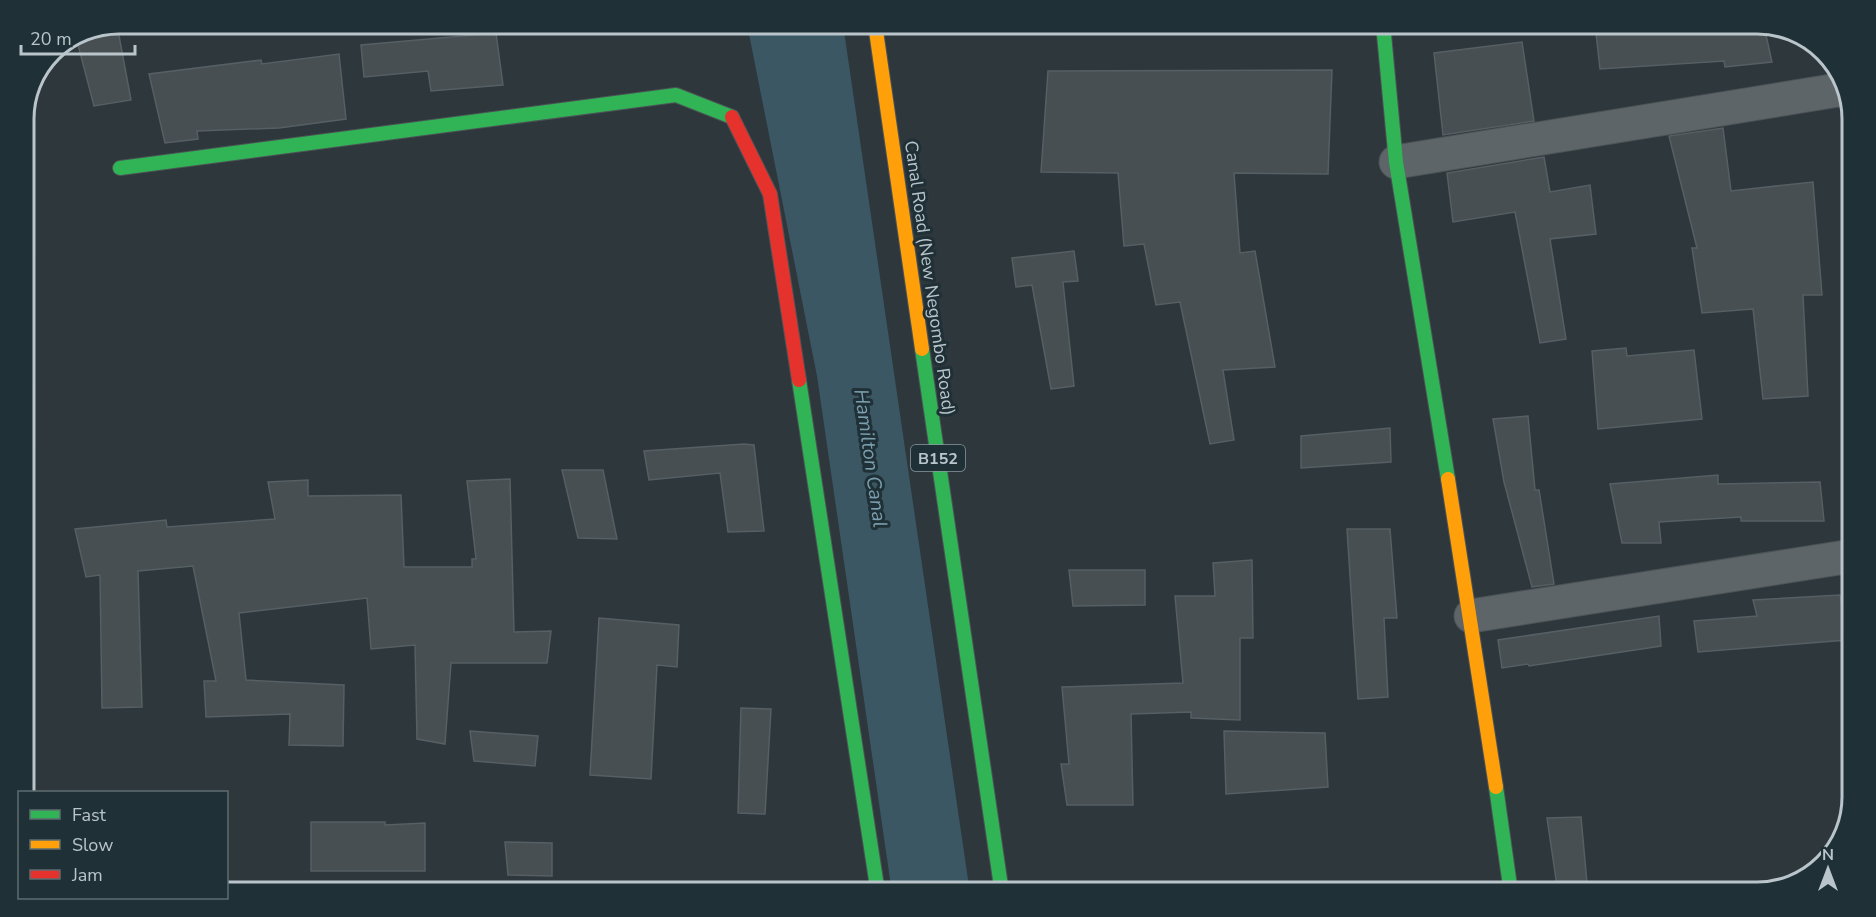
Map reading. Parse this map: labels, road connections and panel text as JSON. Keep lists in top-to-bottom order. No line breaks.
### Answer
{"streets":{"street":["Canal Road (New Negombo Road)","B152"]},"water":["Hamilton Canal"],"legend":["Fast","Slow","Jam"],"scale_bar":"20 m","north":"top"}
